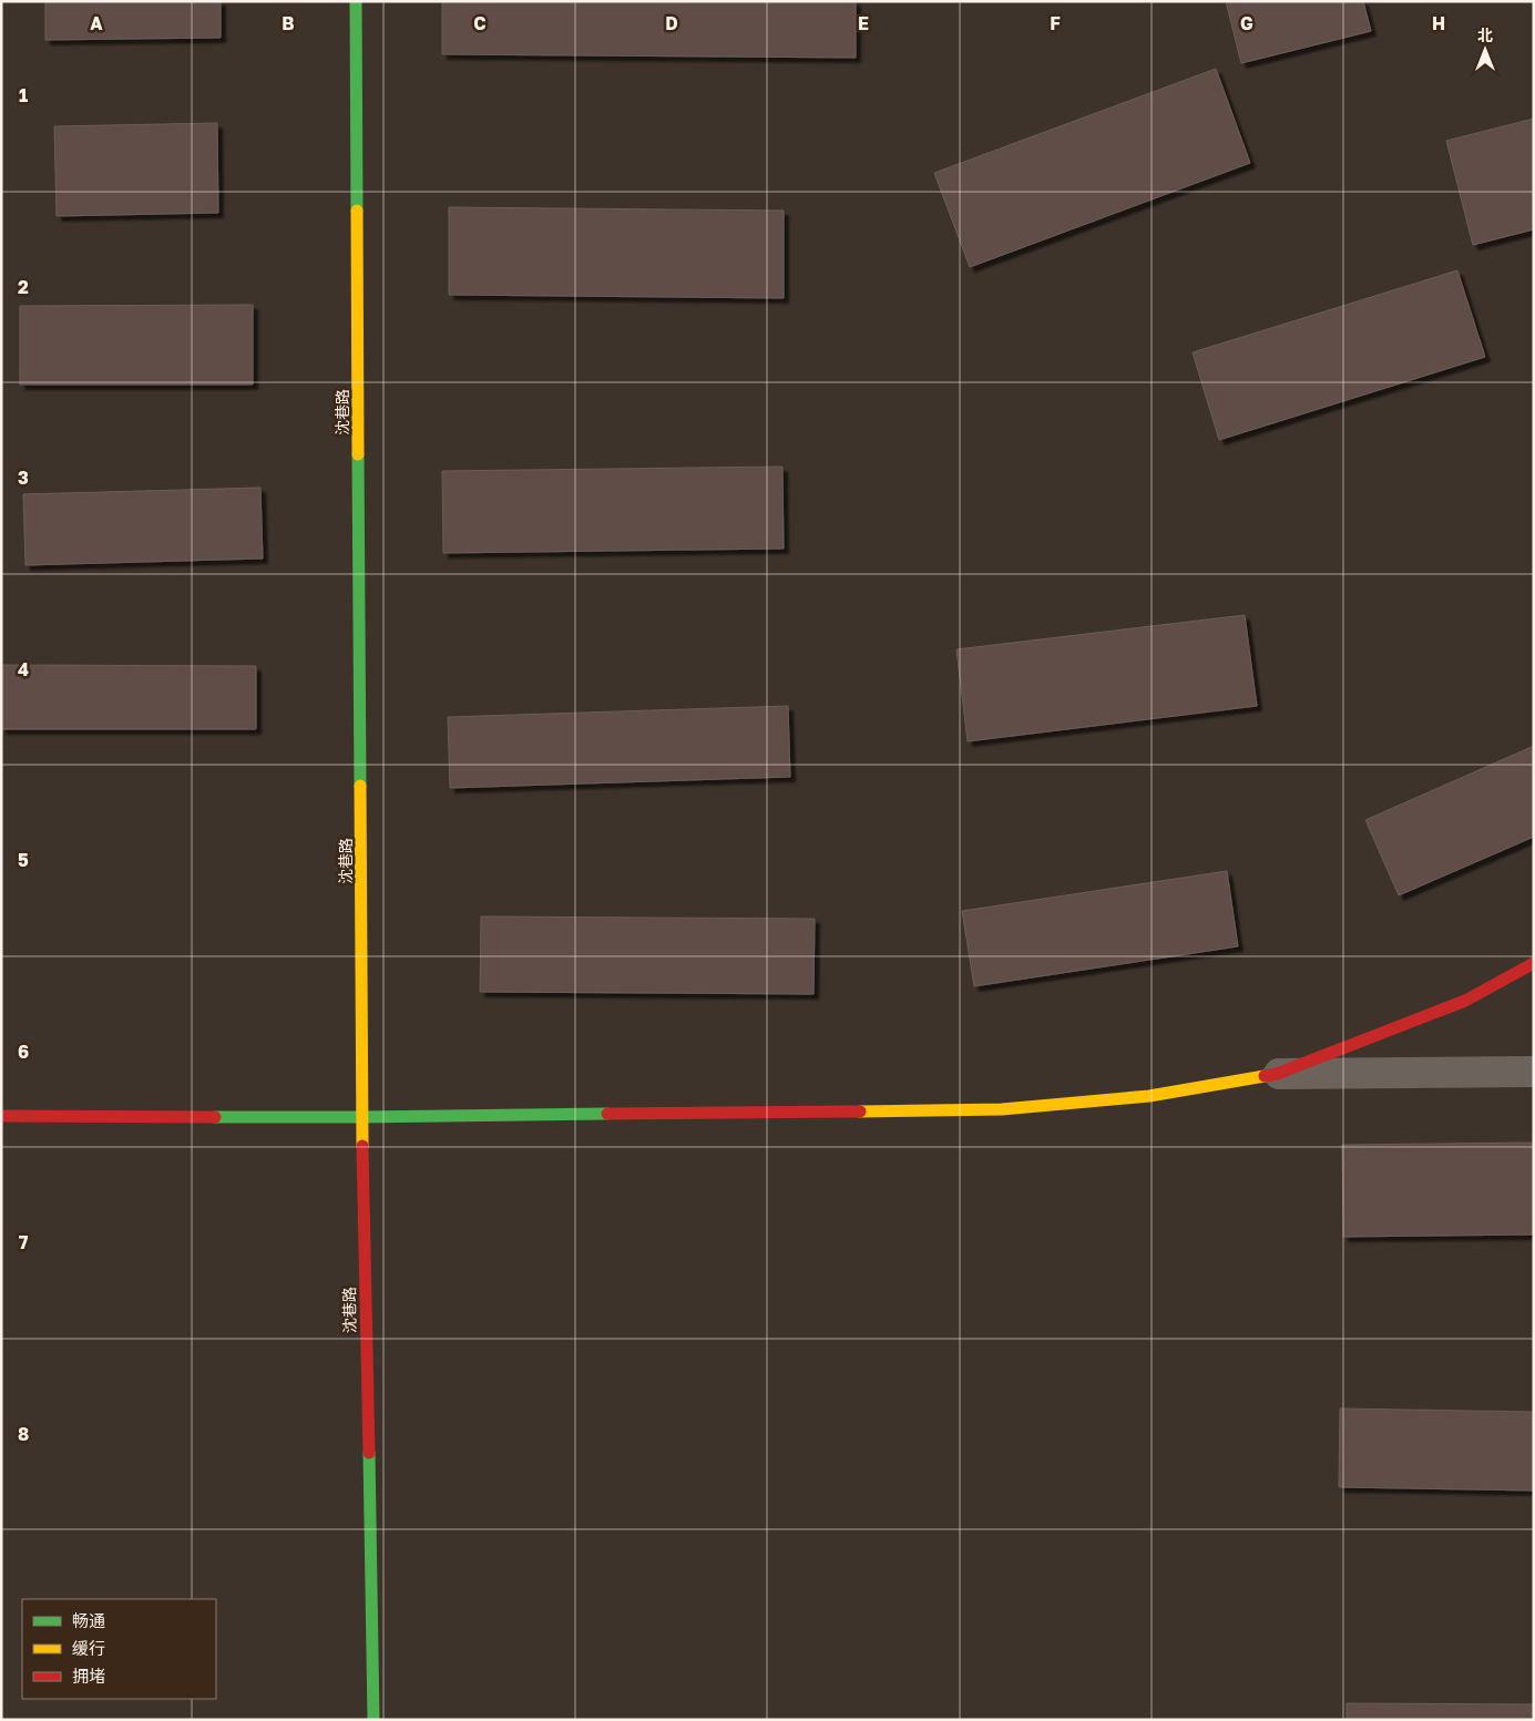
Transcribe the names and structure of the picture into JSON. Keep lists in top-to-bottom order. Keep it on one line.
{"streets":{"street":["沈巷路"]},"legend":["畅通","缓行","拥堵"],"north":"top","grid":{"columns":["A","B","C","D","E","F","G","H"],"rows":["1","2","3","4","5","6","7","8"]}}
